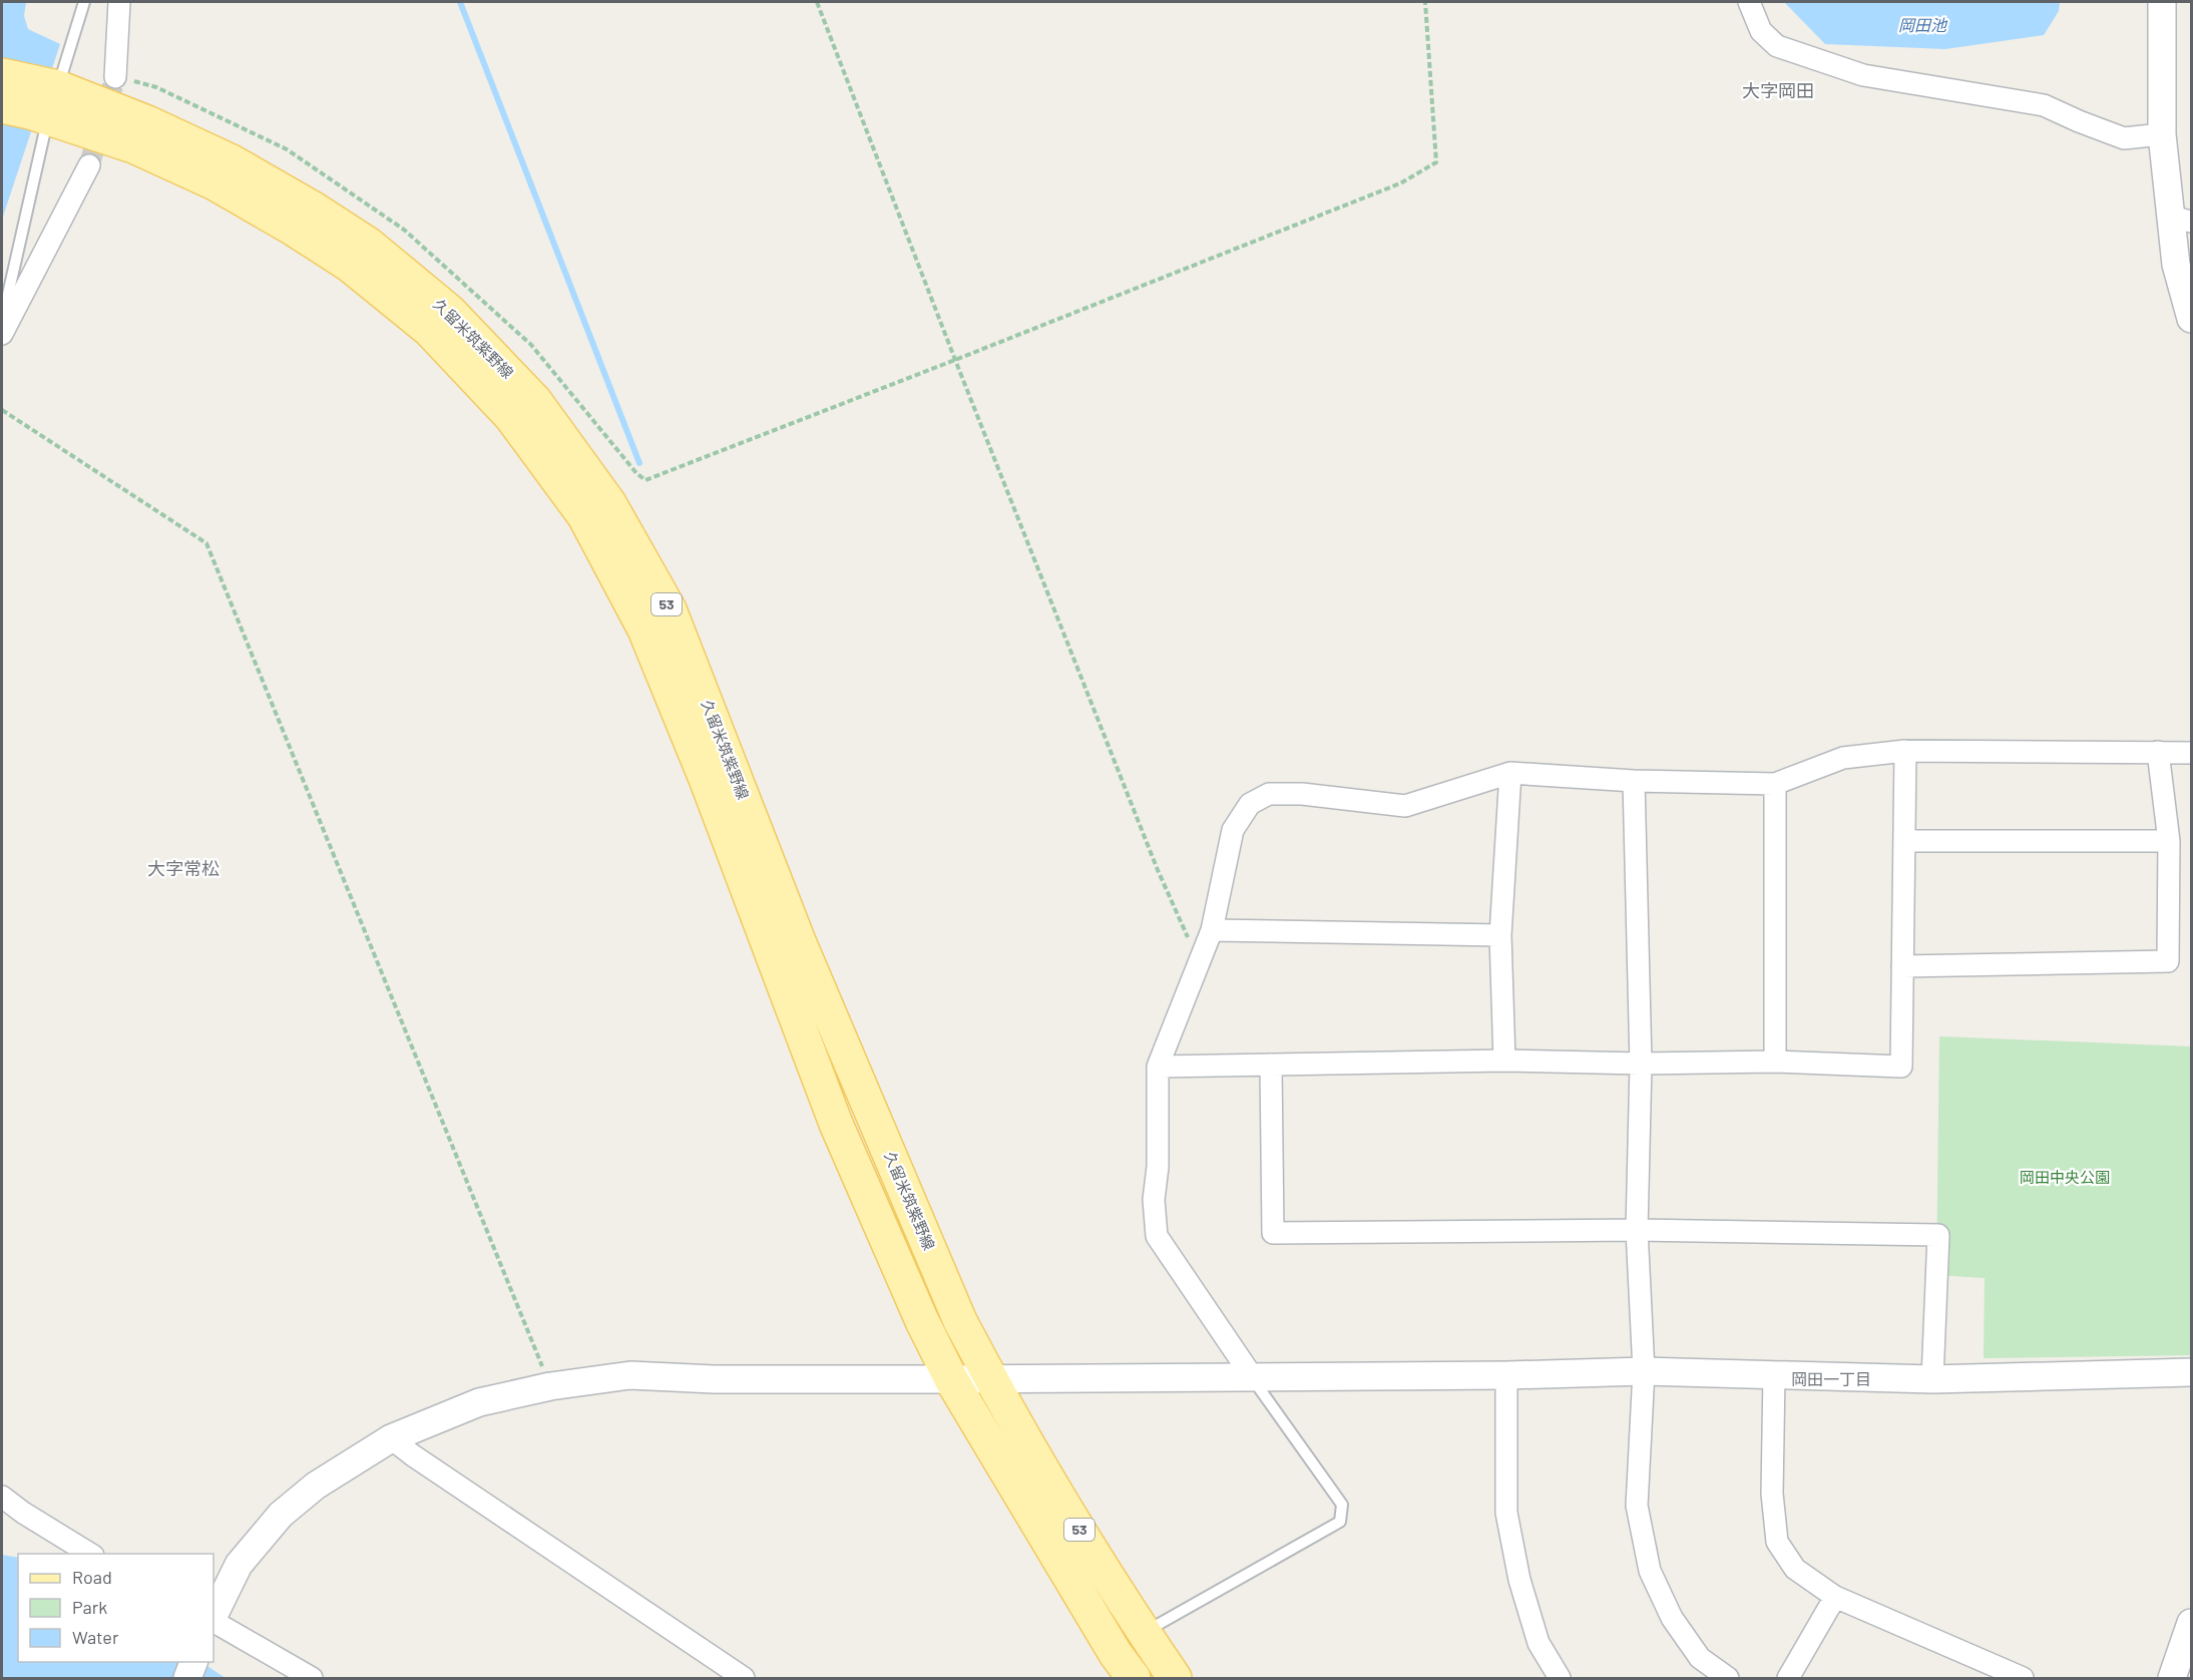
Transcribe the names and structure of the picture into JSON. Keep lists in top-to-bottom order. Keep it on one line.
{"streets":{"main road":["久留米筑紫野線","53"]},"districts":["大字岡田","大字常松","岡田一丁目"],"water":["岡田池"],"parks":["岡田中央公園"],"legend":["Road","Park","Water"]}
